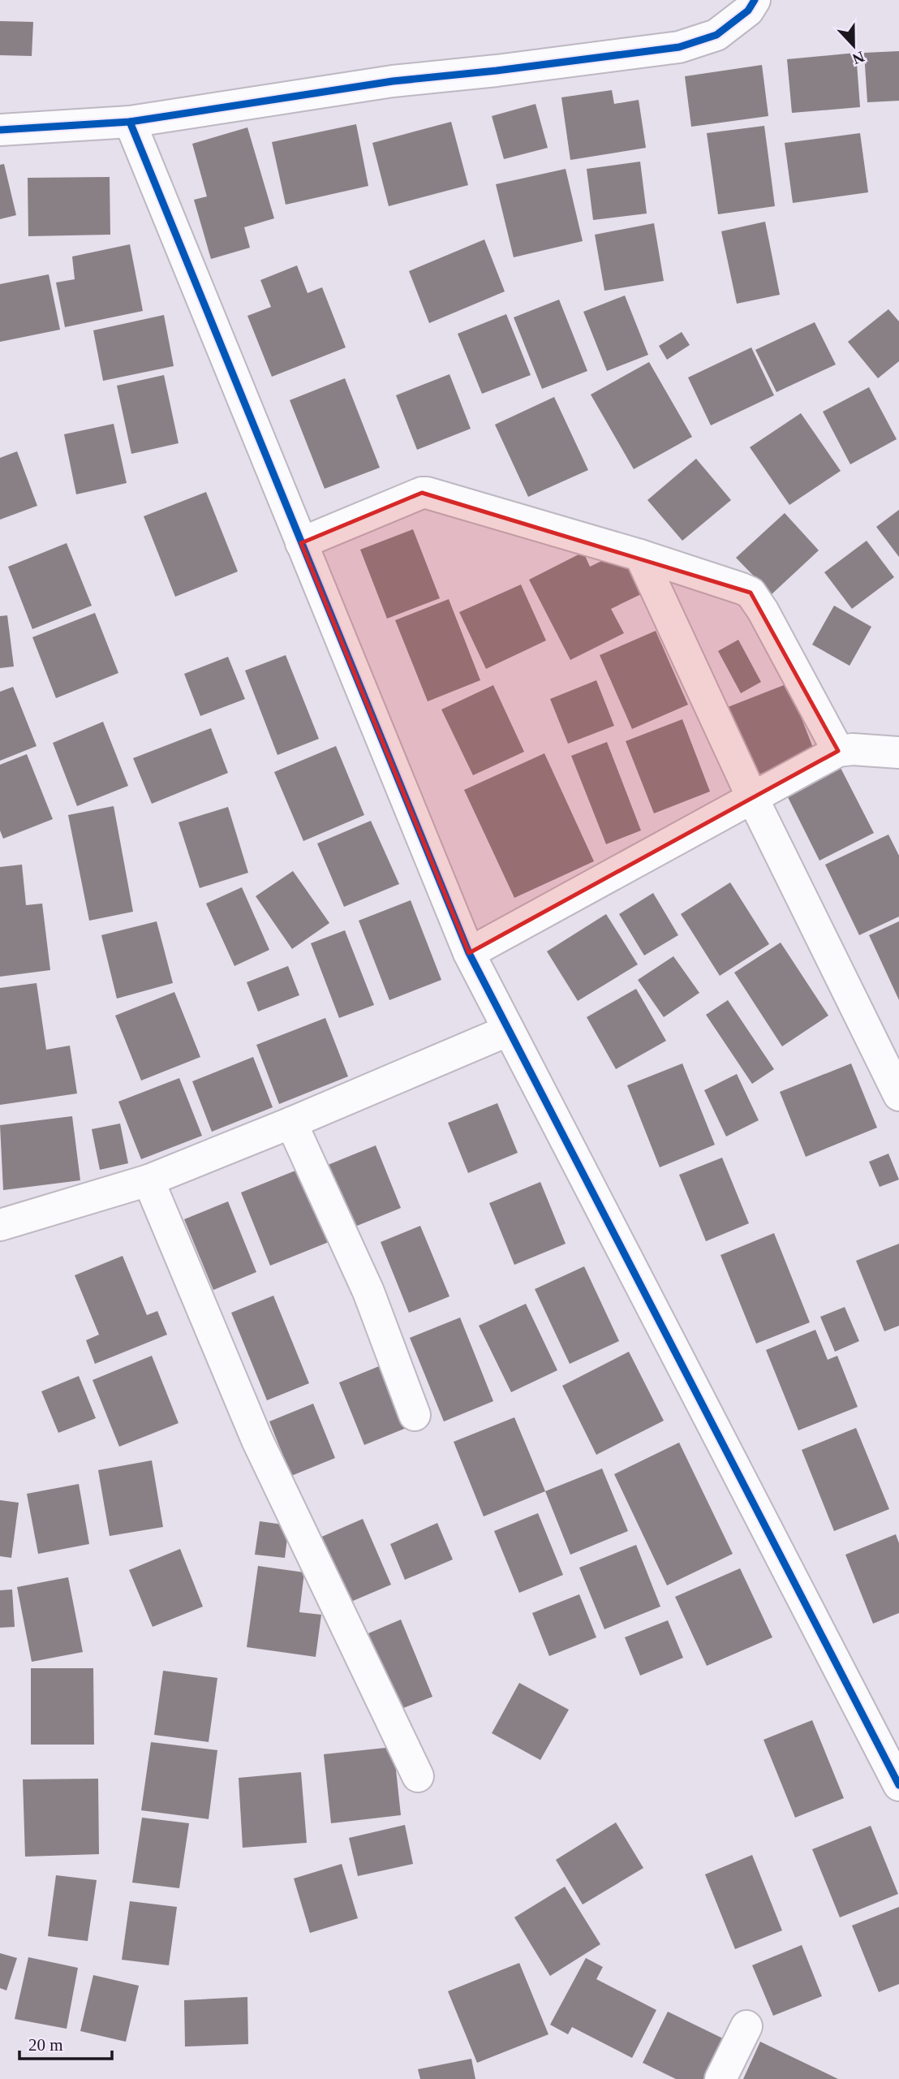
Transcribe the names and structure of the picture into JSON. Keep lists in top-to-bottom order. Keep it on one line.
{"scale_bar":"20 m","north":"bottom"}
